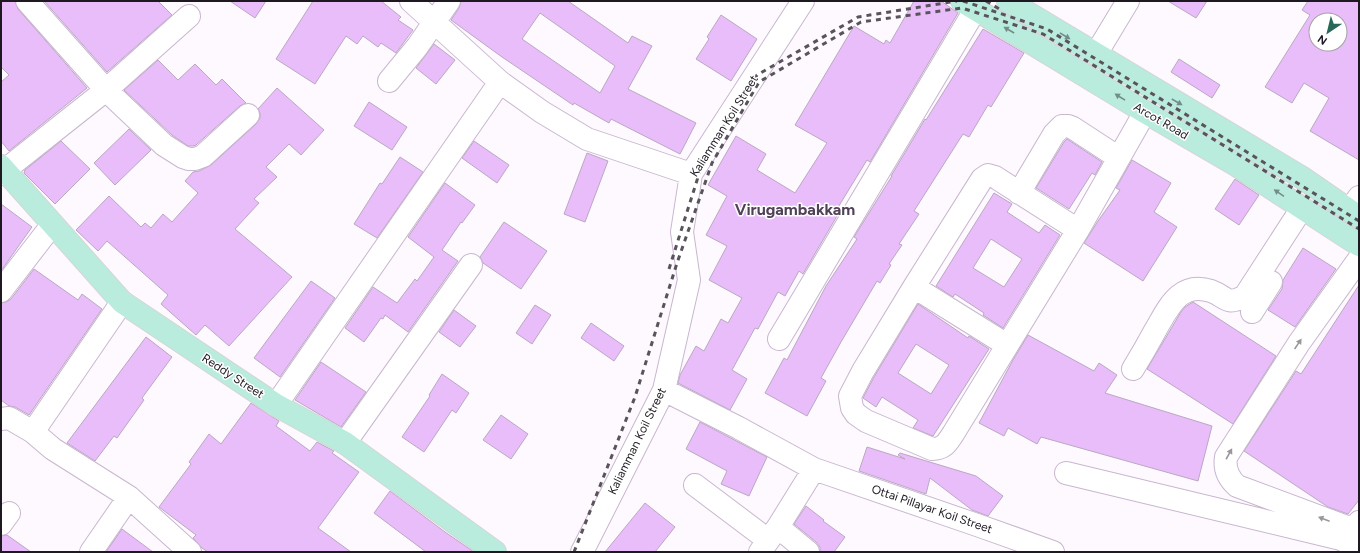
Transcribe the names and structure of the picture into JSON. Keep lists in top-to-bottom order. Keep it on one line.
{"streets":{"main road":["Arcot Road","Reddy Street"],"street":["Kaliamman Koil Street","Ottai Pillayar Koil Street"]},"crossings":[["Kaliamman Koil Street","Ottai Pillayar Koil Street"]],"districts":["Virugambakkam"],"north":"bottom left"}
